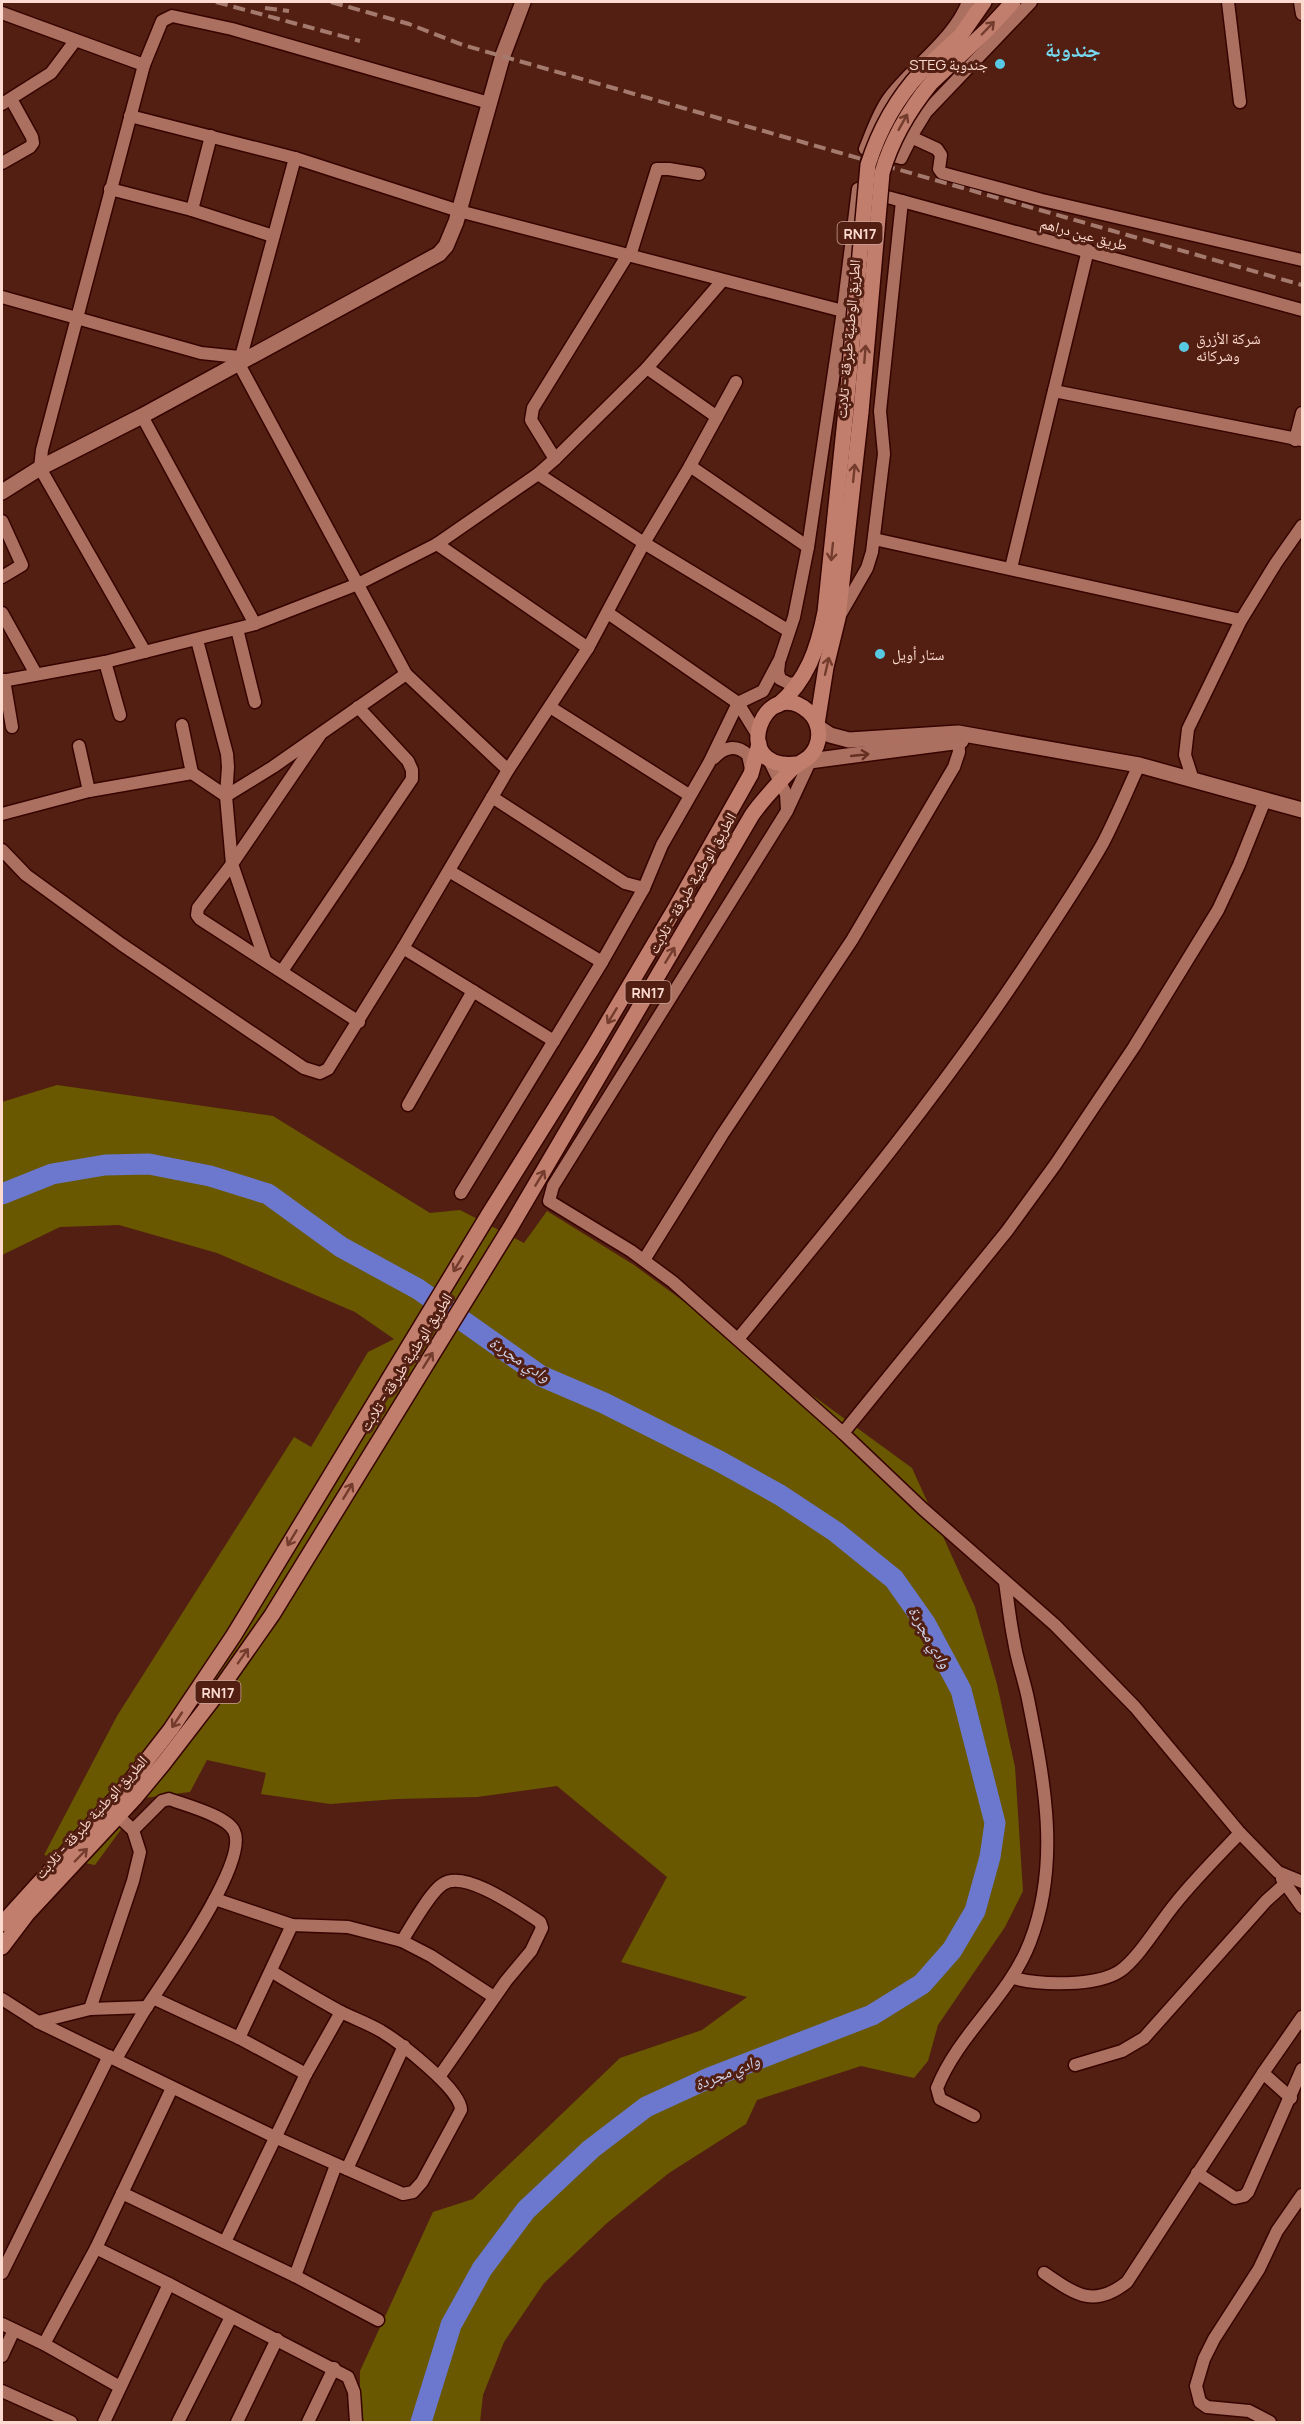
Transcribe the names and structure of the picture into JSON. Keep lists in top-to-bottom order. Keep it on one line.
{"streets":{"main road":["RN17","الطريق الوطنية طبرقة - تلابت"],"street":["طريق عين دراهم"]},"crossings":[["RN17","الطريق الوطنية طبرقة - تلابت"]],"districts":["جندوبة"],"water":["وادي مجردة"],"places":["STEG جندوبة","شركة الأزرق وشركائه","ستار أويل"]}
